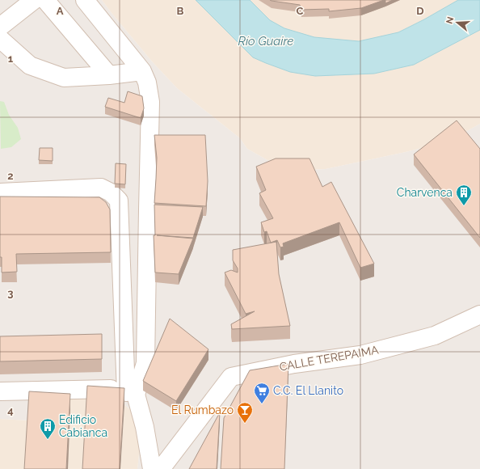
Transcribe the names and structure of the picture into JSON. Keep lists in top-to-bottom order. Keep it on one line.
{"streets":{"street":["CALLE TEREPAIMA"]},"water":["Río Guaire"],"places":{"building":["Charvenca","Edificio Cabianca"],"supermarket":["C.C. El Llanito"],"bar":["El Rumbazo"]},"north":"left","grid":{"columns":["A","B","C","D"],"rows":["1","2","3","4"]}}
